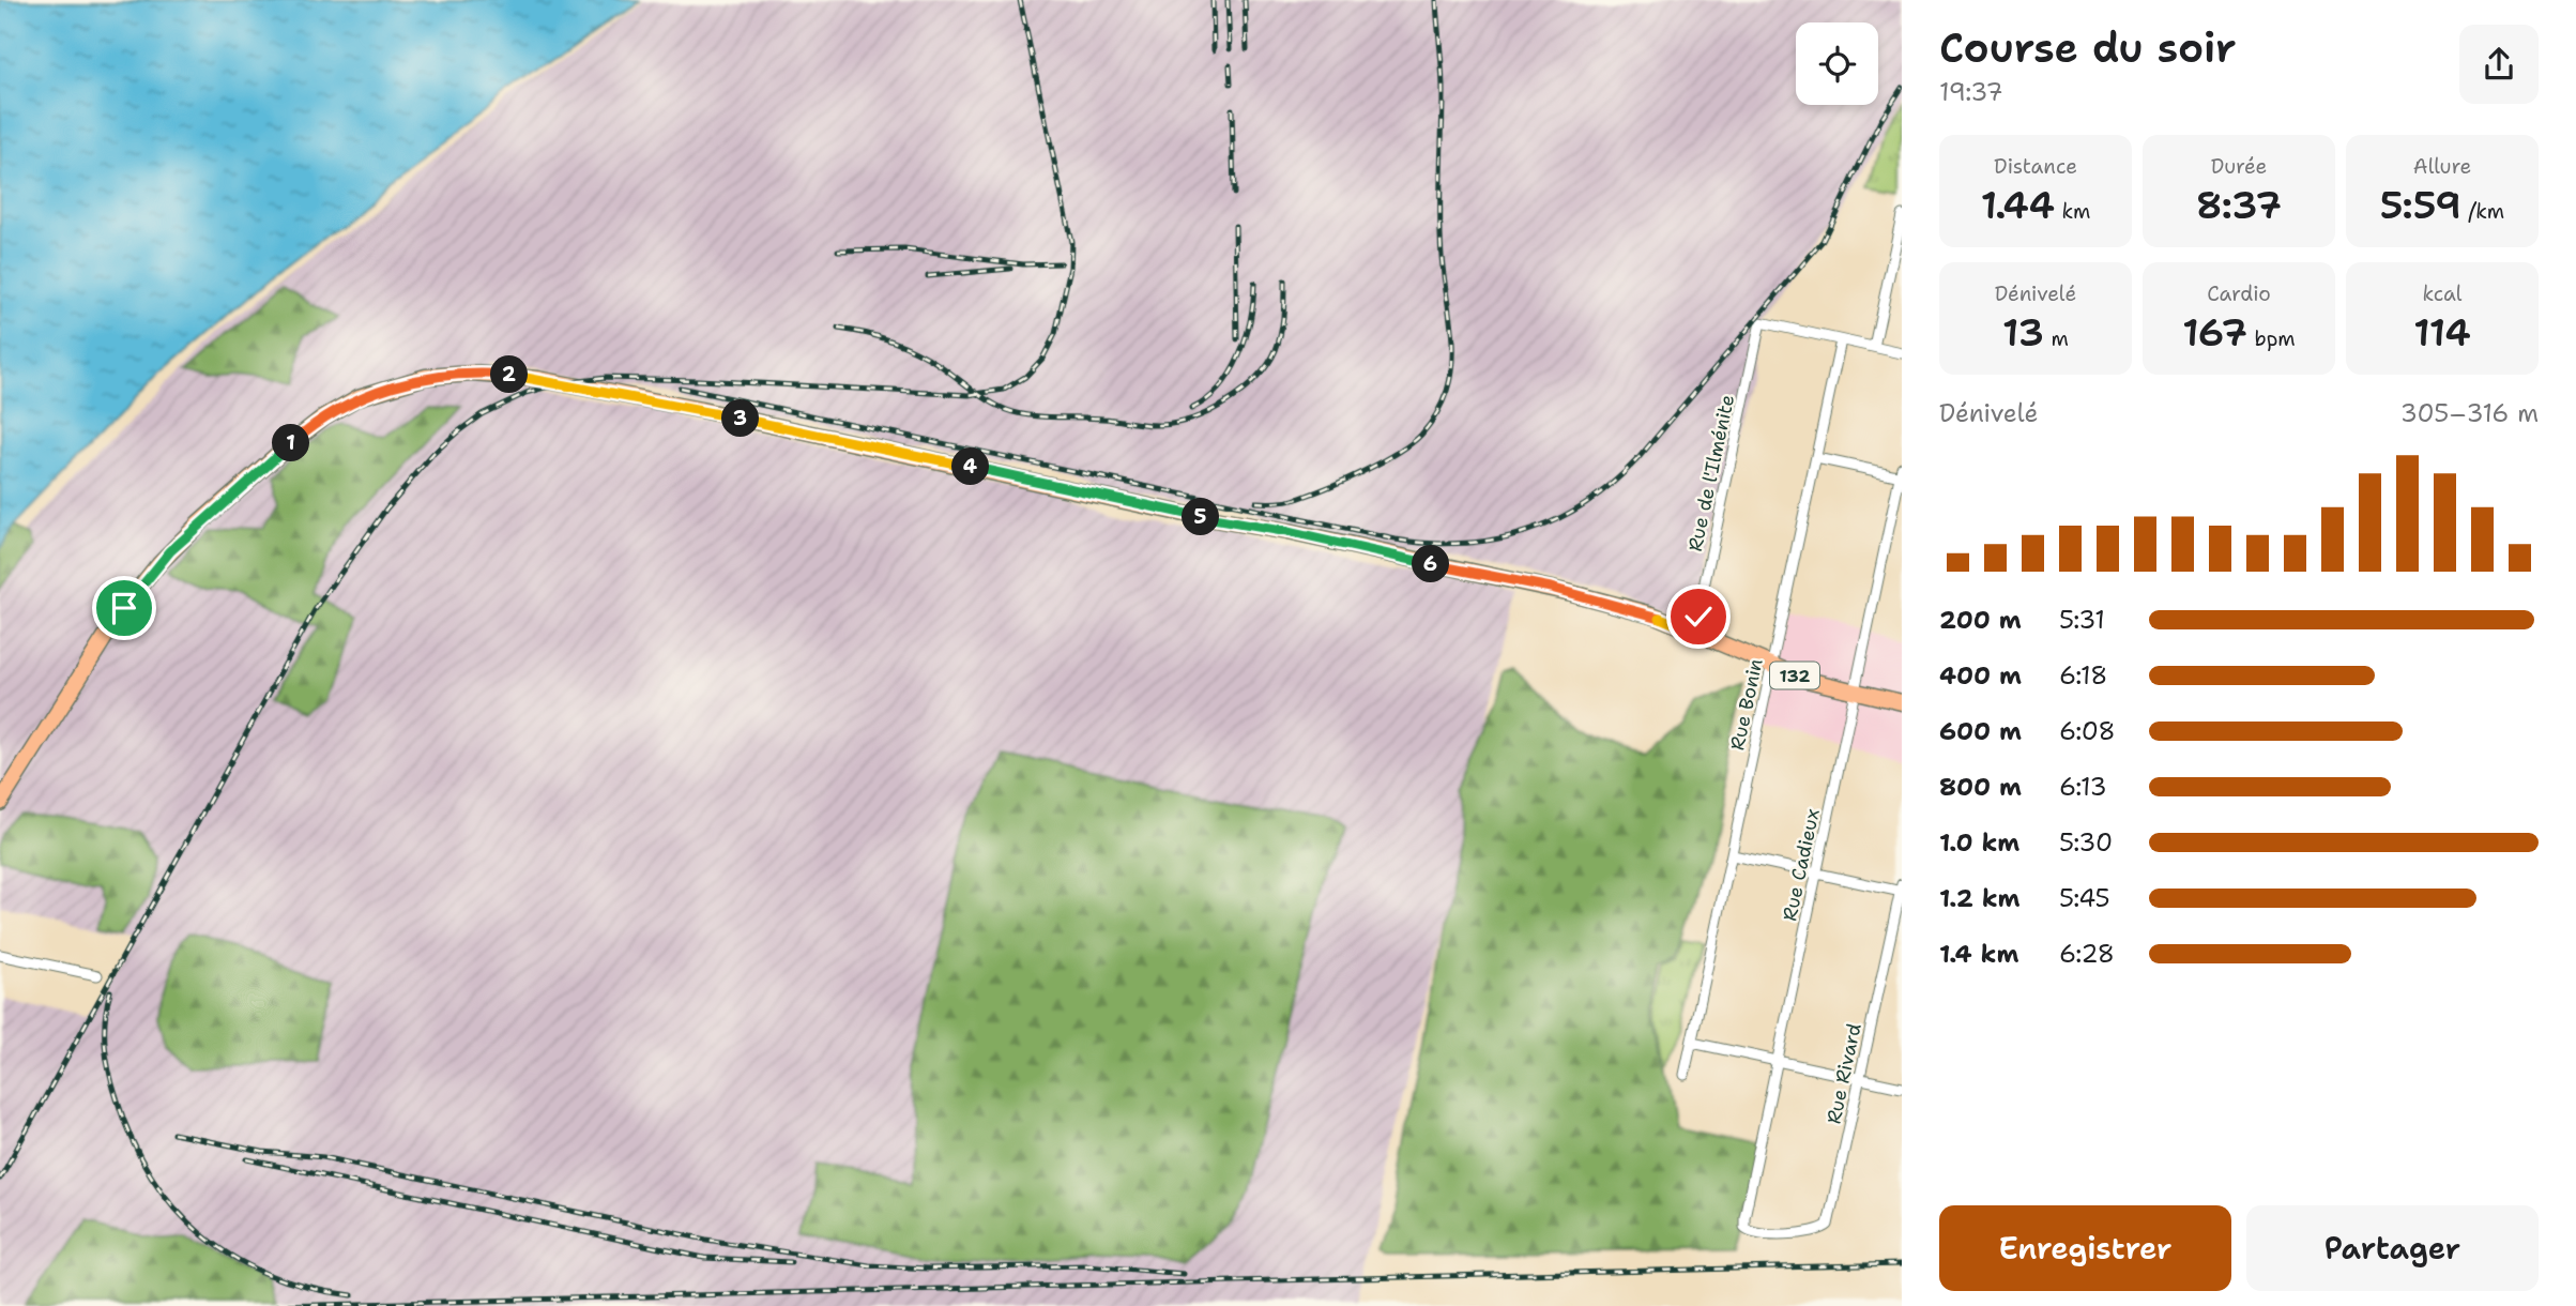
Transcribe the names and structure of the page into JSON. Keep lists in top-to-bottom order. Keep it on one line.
{"streets":{"main road":["132"],"street":["Rue de l'Ilménite","Rue Bonin","Rue Cadieux","Rue Rivard"]},"crossings":[["Rue de l'Ilménite","132"],["Rue de l'Ilménite","Rue Bonin"],["132","Rue Bonin"],["132","Rue Cadieux"],["Rue Cadieux","Rue Rivard"]],"page":{"heading":["Course du soir","19:37"],"stats":[["Distance","1.44 km"],["Durée","8:37"],["Allure","5:59 /km"],["Dénivelé","13 m"],["Cardio","167 bpm"],["kcal","114"]],"pins":["2","3","1","4","5","6"],"chart":["Dénivelé","305–316 m"],"list":[{"name":"200 m","note":"5:31"},{"name":"400 m","note":"6:18"},{"name":"600 m","note":"6:08"},{"name":"800 m","note":"6:13"},{"name":"1.0 km","note":"5:30"},{"name":"1.2 km","note":"5:45"},{"name":"1.4 km","note":"6:28"}],"buttons":["Enregistrer","Partager"]}}
